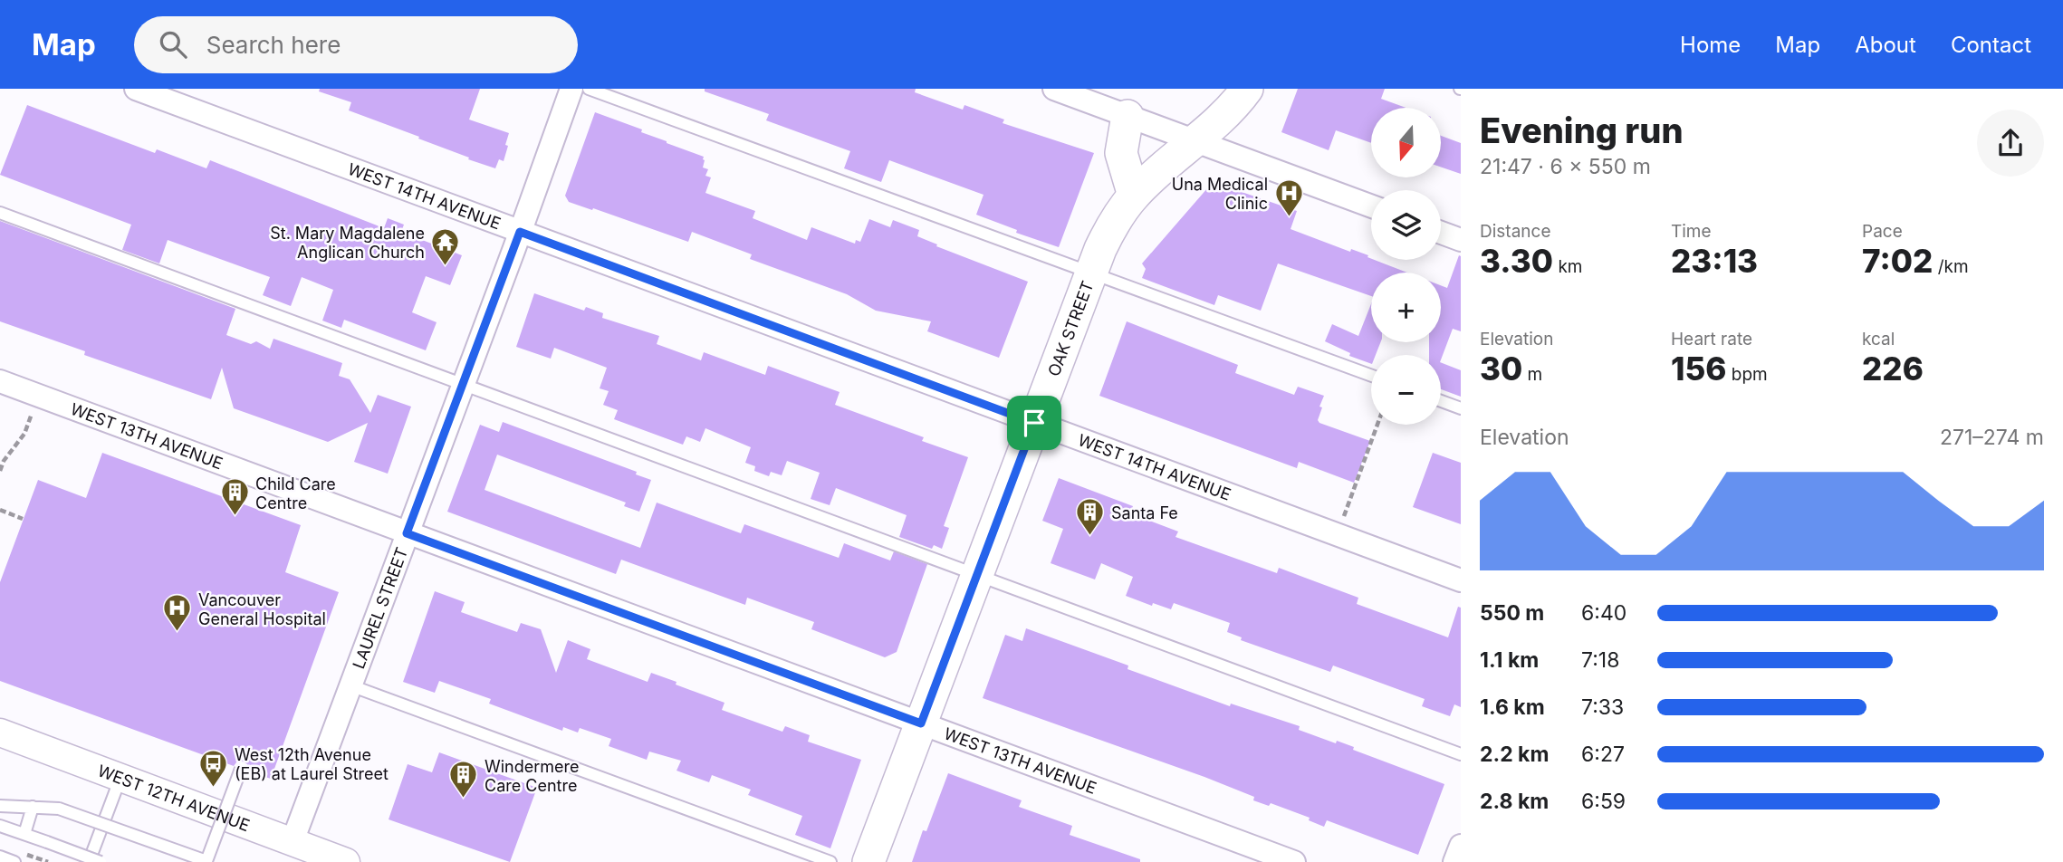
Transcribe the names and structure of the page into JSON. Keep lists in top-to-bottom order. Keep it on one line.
{"streets":{"main road":["OAK STREET"],"street":["WEST 14TH AVENUE","WEST 13TH AVENUE","LAUREL STREET","WEST 12TH AVENUE"]},"crossings":[["WEST 14TH AVENUE","OAK STREET"],["WEST 14TH AVENUE","LAUREL STREET"],["OAK STREET","WEST 13TH AVENUE"],["WEST 13TH AVENUE","LAUREL STREET"],["LAUREL STREET","WEST 12TH AVENUE"]],"places":{"hospital":["Una Medical Clinic","Vancouver General Hospital"],"temple":["St. Mary Magdalene Anglican Church"],"building":["Child Care Centre","Santa Fe","Windermere Care Centre"],"bus stop":["West 12th Avenue (EB) at Laurel Street"]},"north":"bottom","page":{"header":"Map","search":"Search here","nav":["Home","Map","About","Contact"],"heading":["Evening run","21:47 · 6 × 550 m"],"map_buttons":["+","−"],"stats":[["Distance","3.30 km"],["Time","23:13"],["Pace","7:02 /km"],["Elevation","30 m"],["Heart rate","156 bpm"],["kcal","226"]],"chart":["Elevation","271–274 m"],"list":[{"name":"550 m","note":"6:40"},{"name":"1.1 km","note":"7:18"},{"name":"1.6 km","note":"7:33"},{"name":"2.2 km","note":"6:27"},{"name":"2.8 km","note":"6:59"}]}}
